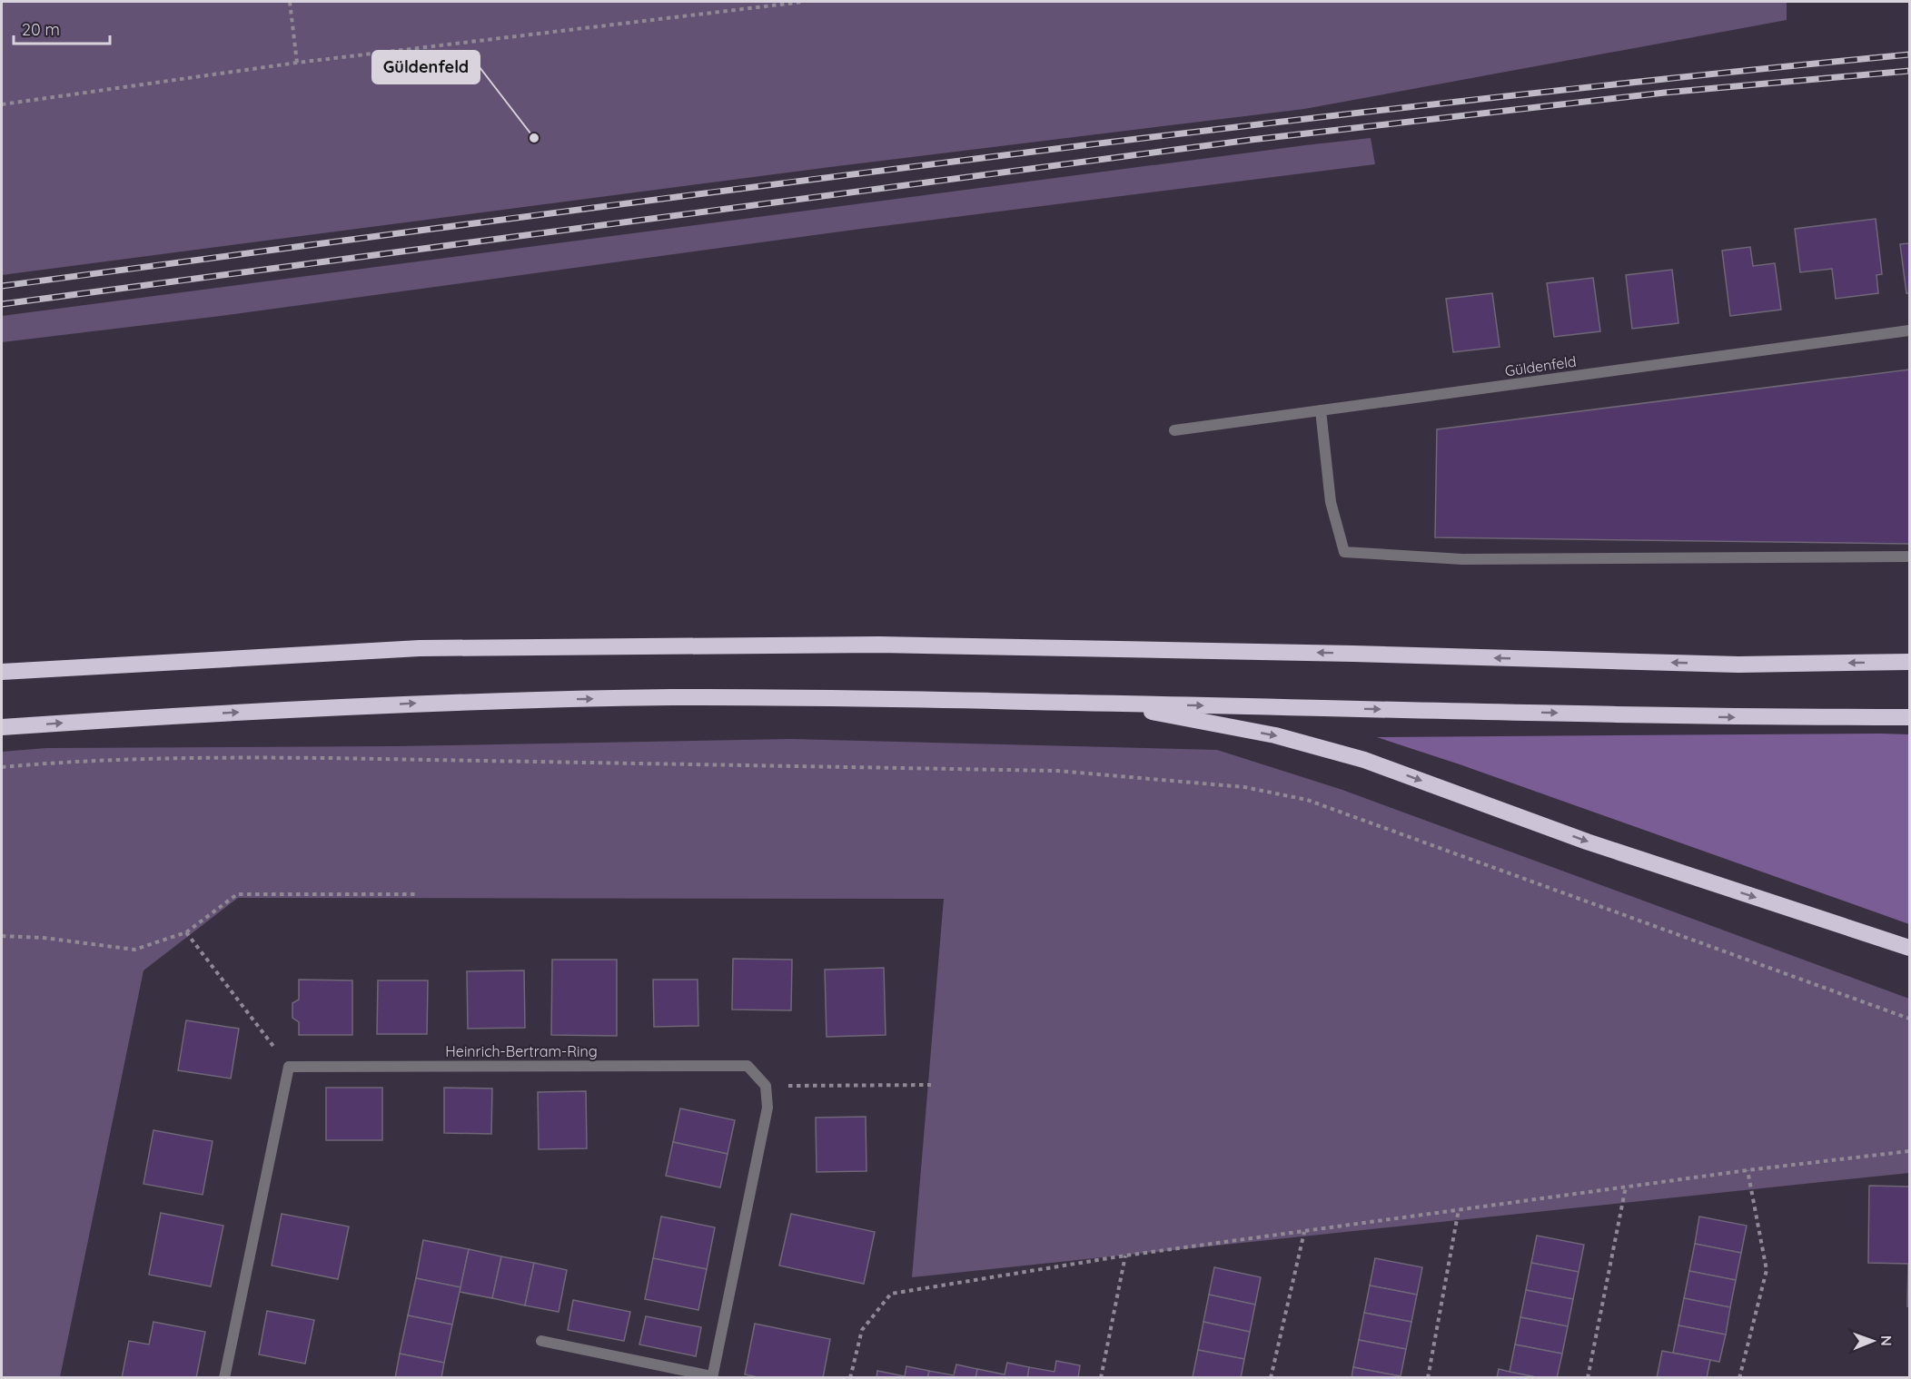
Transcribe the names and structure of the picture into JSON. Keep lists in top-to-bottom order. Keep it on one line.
{"streets":{"street":["Güldenfeld","Heinrich-Bertram-Ring"]},"places":["Güldenfeld"],"scale_bar":"20 m","north":"right"}
